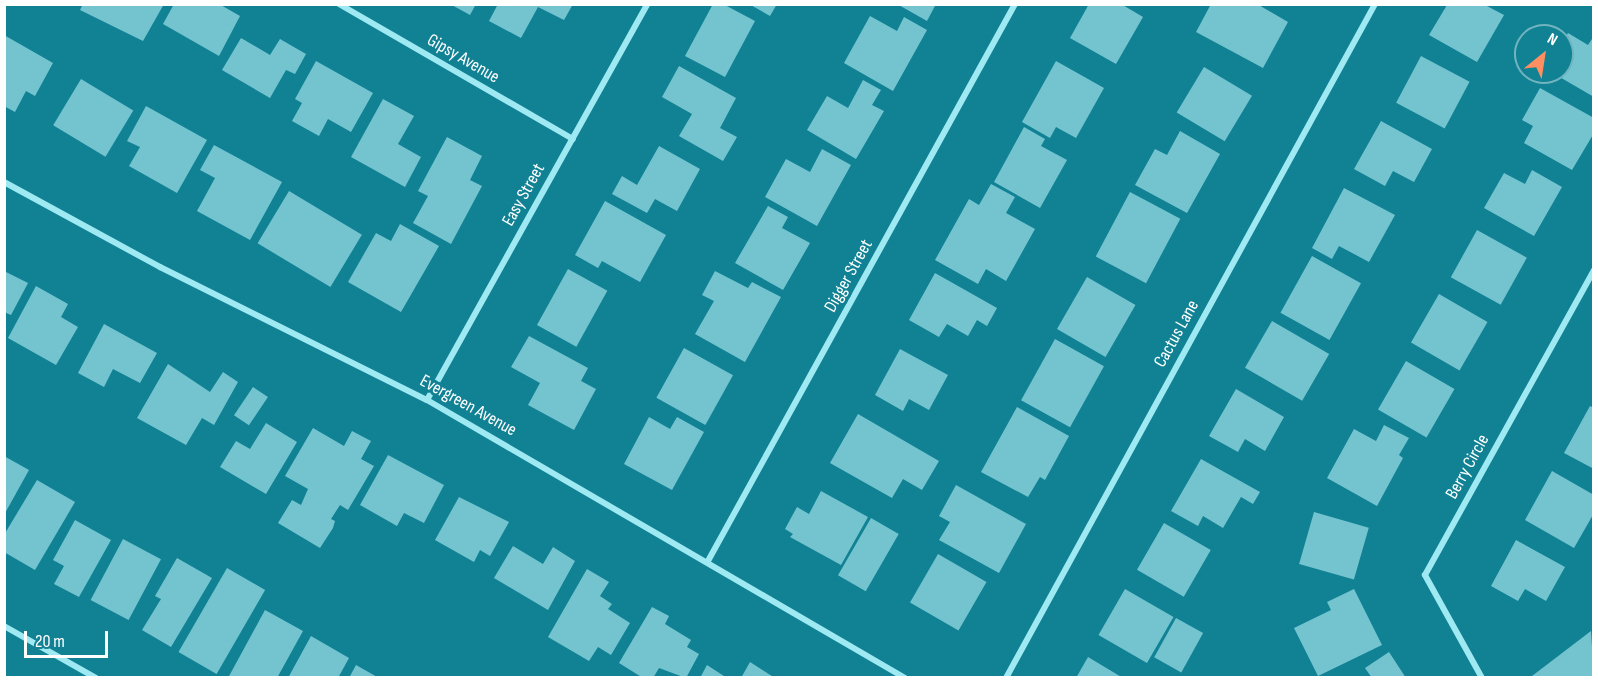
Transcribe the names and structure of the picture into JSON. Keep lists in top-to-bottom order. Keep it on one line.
{"streets":{"street":["Gipsy Avenue","Easy Street","Digger Street","Cactus Lane","Evergreen Avenue","Berry Circle"]},"crossings":[["Gipsy Avenue","Easy Street"],["Easy Street","Evergreen Avenue"],["Digger Street","Evergreen Avenue"]],"scale_bar":"20 m","north":"top right"}
